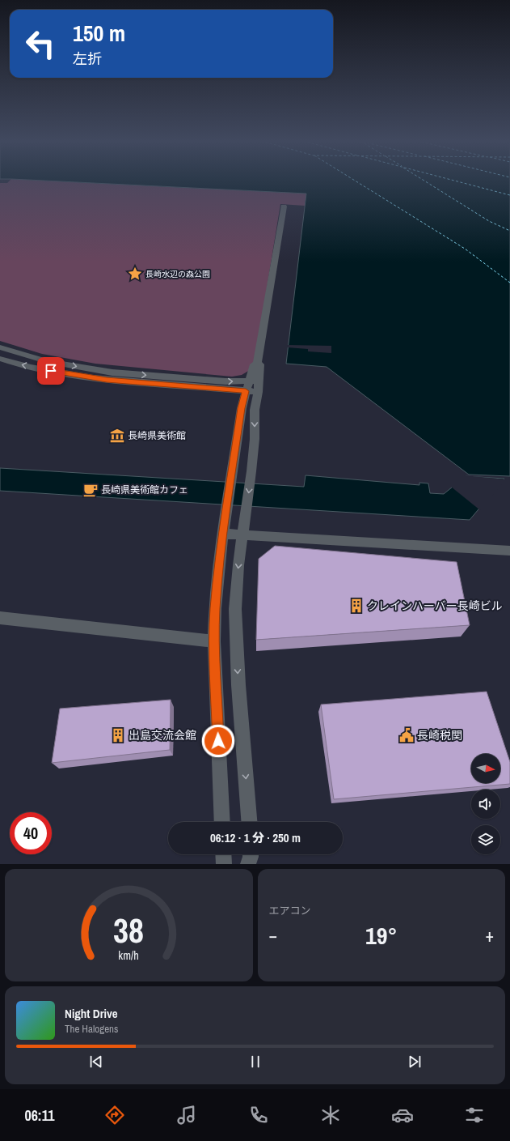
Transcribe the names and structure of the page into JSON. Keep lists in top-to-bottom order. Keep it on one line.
{"places":{"place":["長崎水辺の森公園"],"museum":["長崎県美術館"],"cafe":["長崎県美術館カフェ"],"building":["クレインハーバー長崎ビル","出島交流会館"],"public building":["長崎税関"]},"north":"right","page":{"turn":["150 m","左折"],"limit":"40","trip":"06:12 · 1 分 · 250 m","tile":"エアコン","heat":["−","19°","+"],"song":["Night Drive","The Halogens"],"tabs":"06:11","gauge":["38","km/h"]}}
